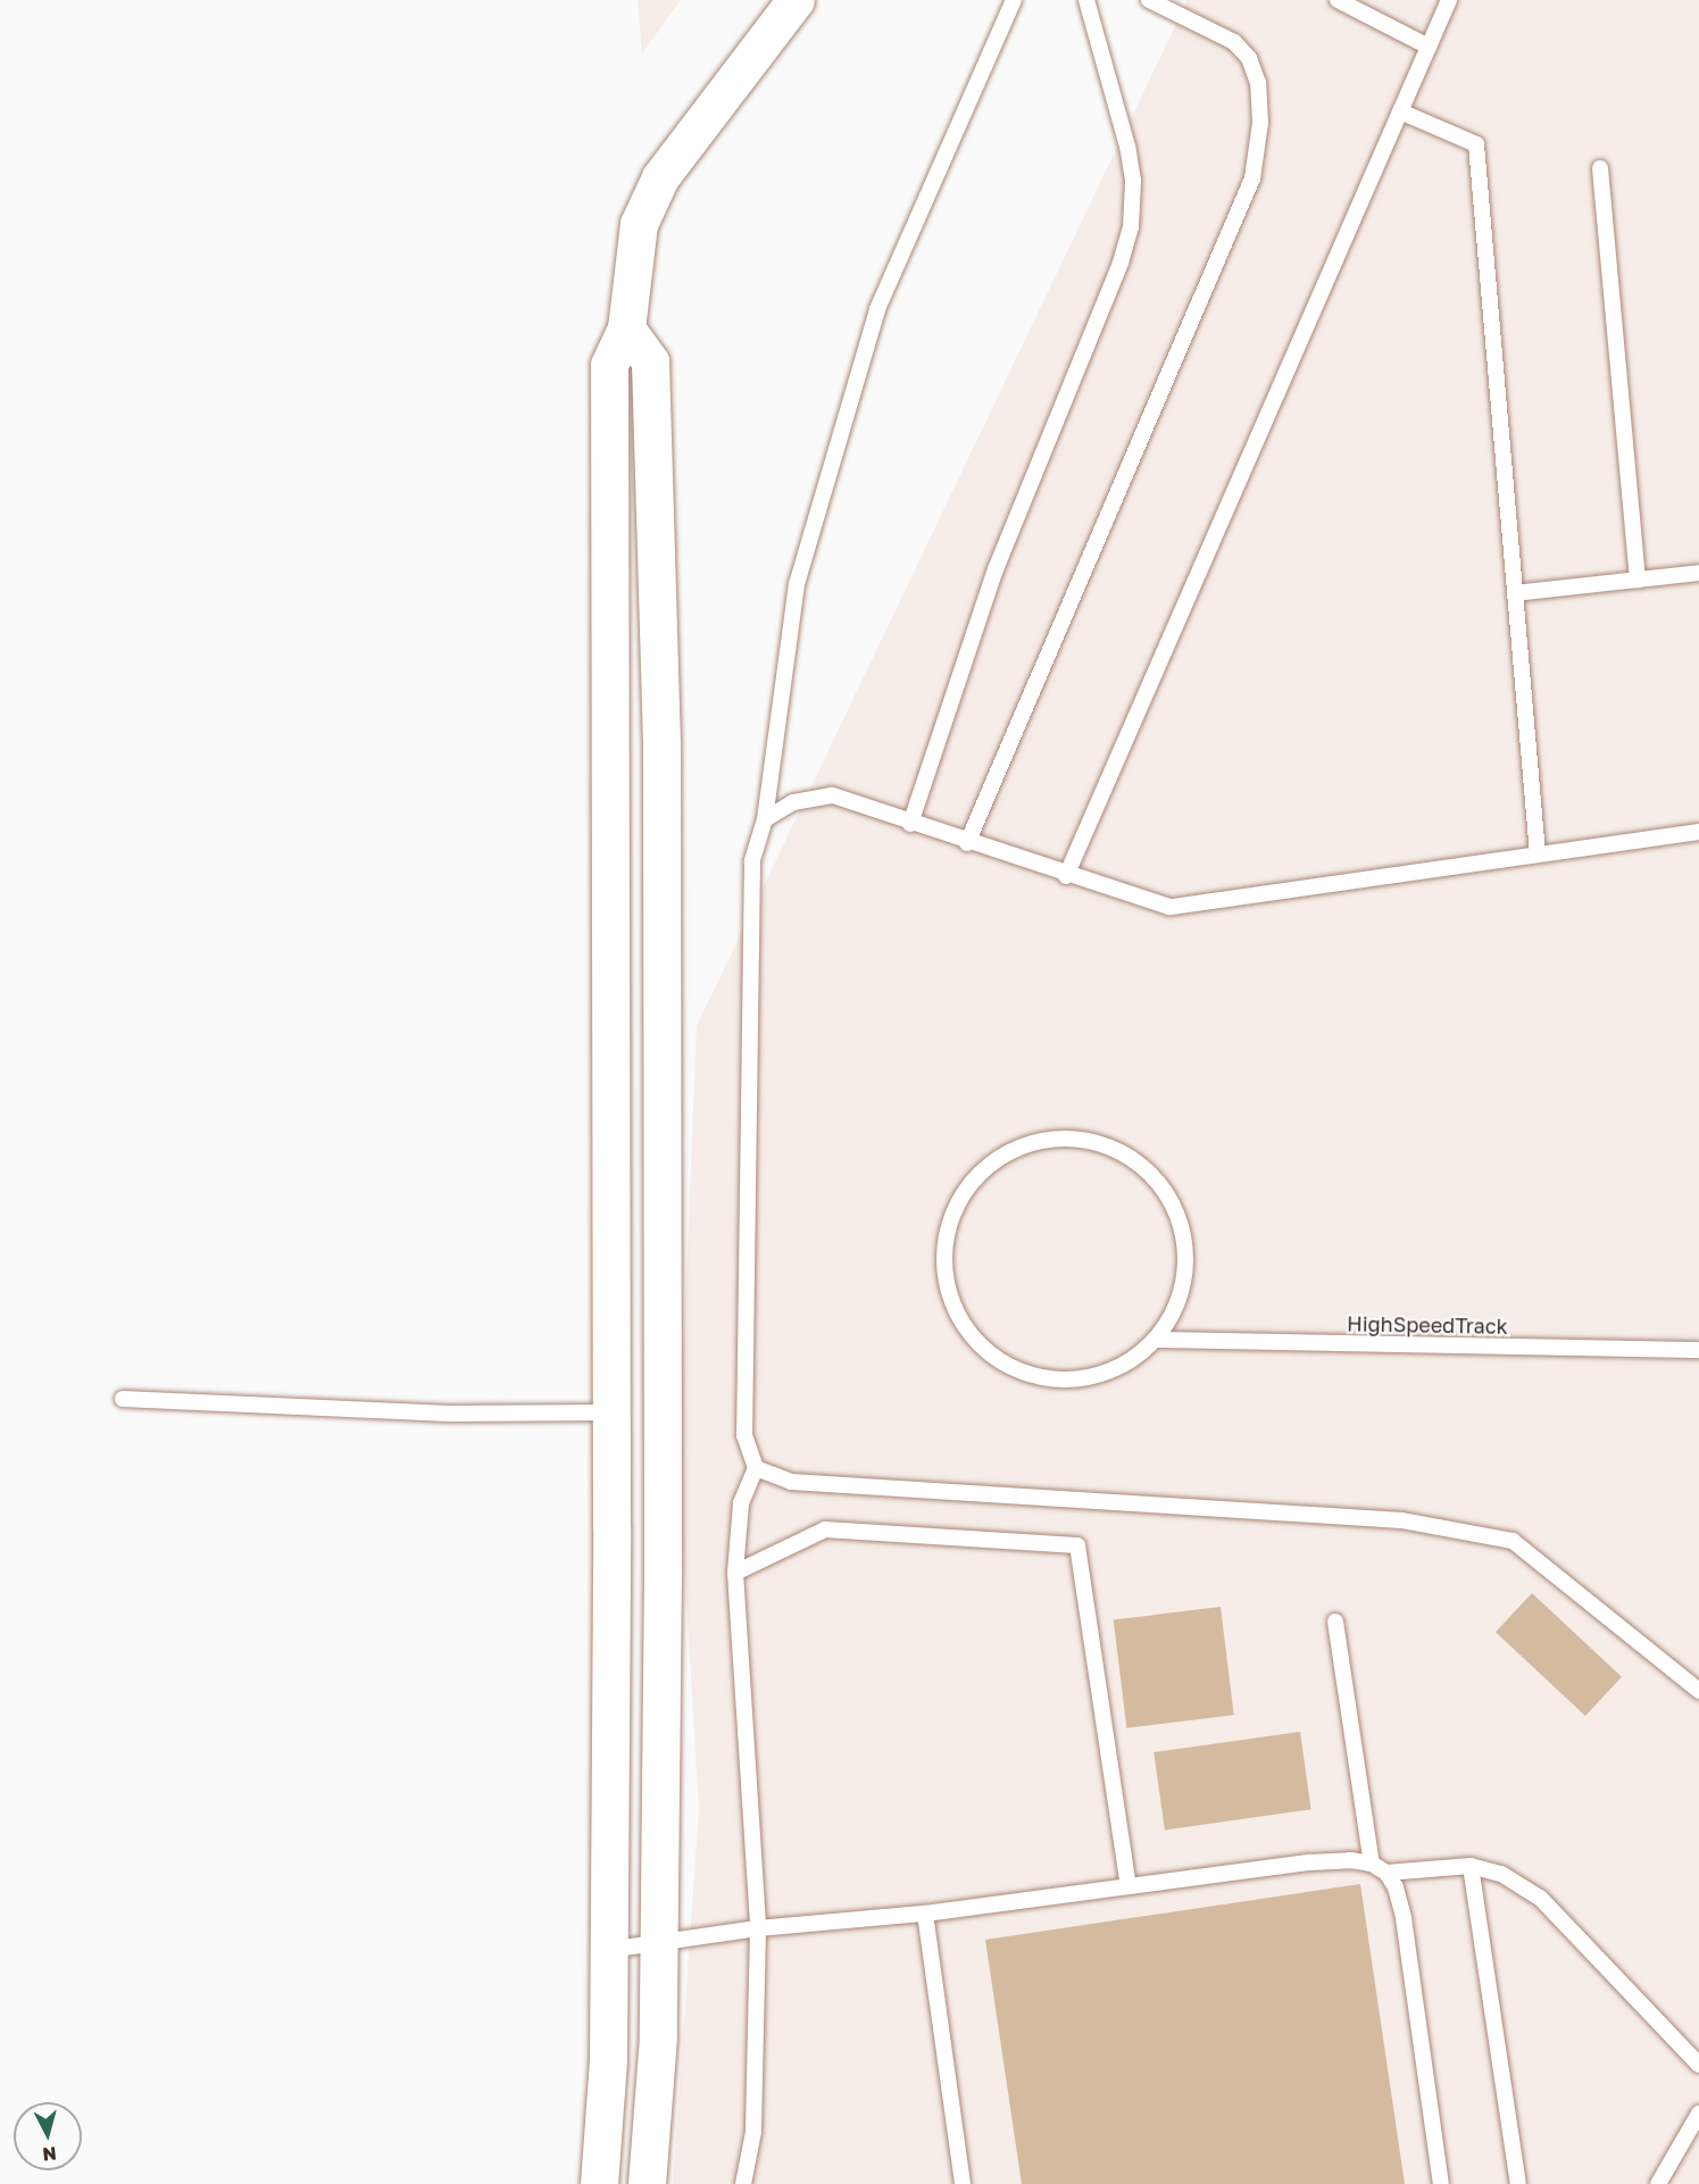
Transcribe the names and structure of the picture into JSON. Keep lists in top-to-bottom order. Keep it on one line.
{"streets":{"lane":["HighSpeedTrack"]},"north":"bottom"}
